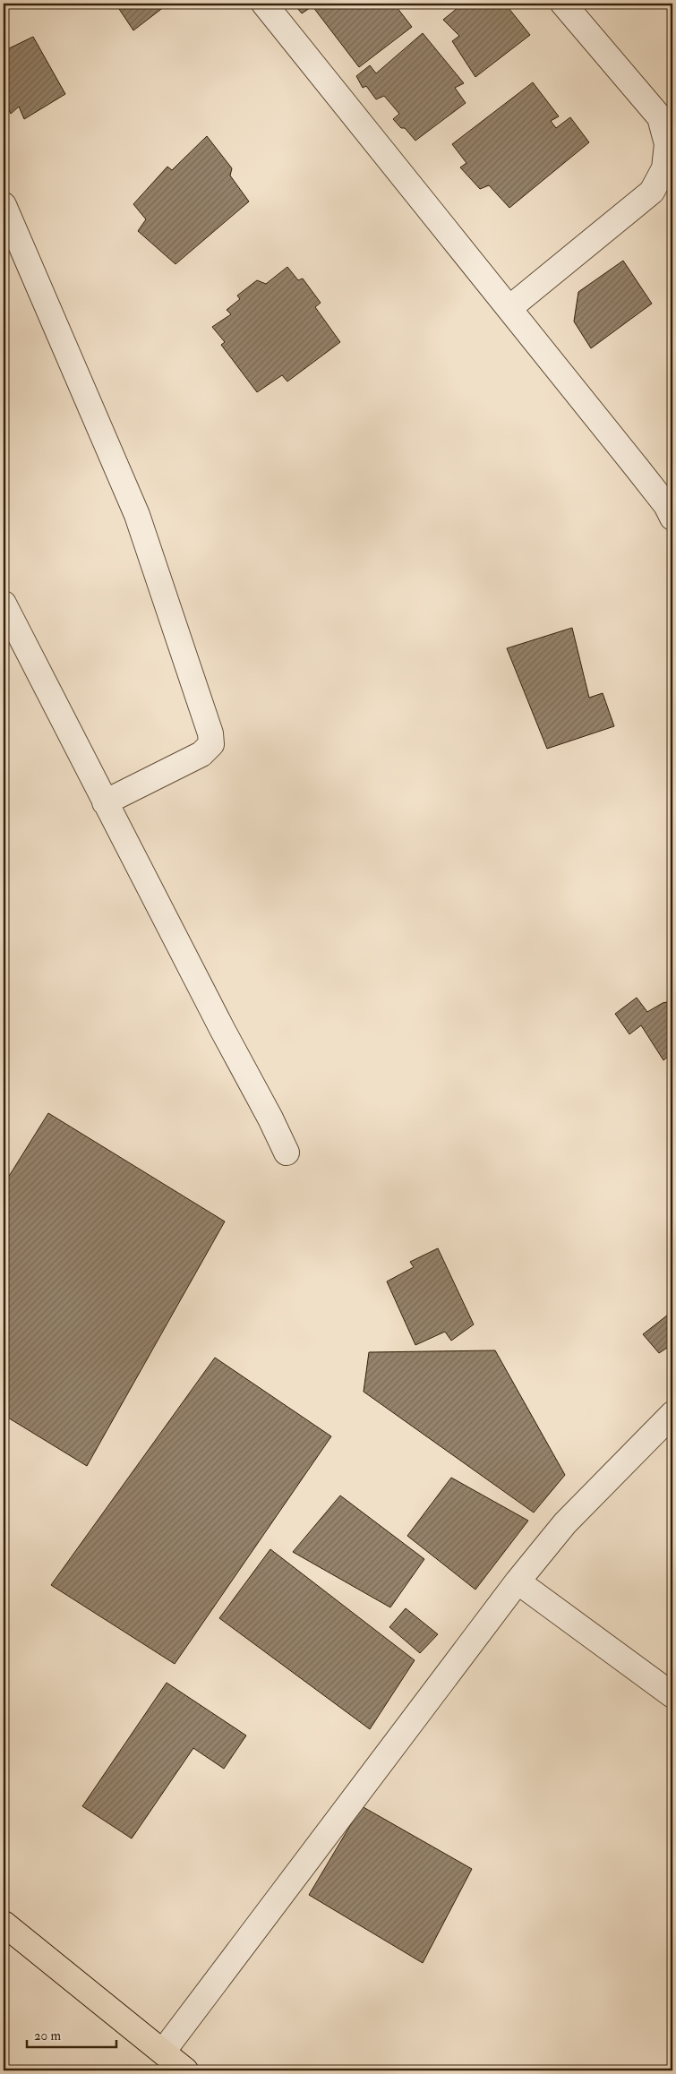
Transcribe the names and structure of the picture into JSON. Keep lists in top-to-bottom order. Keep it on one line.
{"scale_bar":"20 m"}
